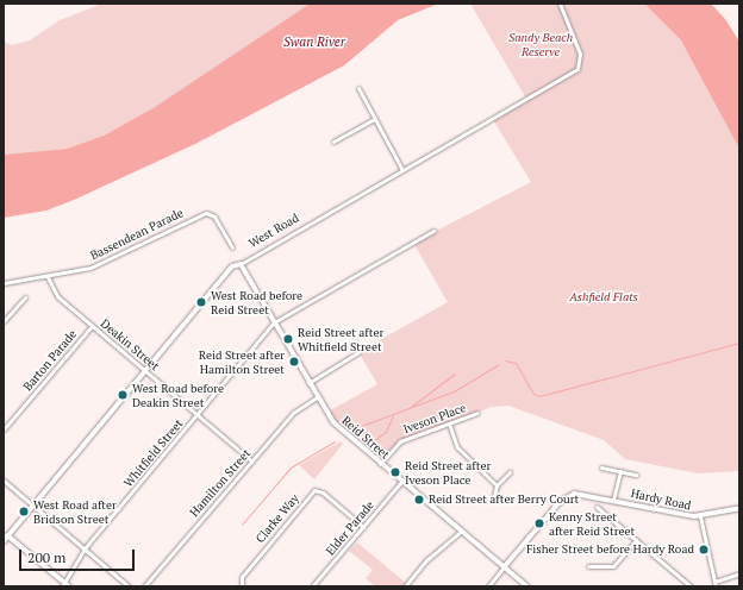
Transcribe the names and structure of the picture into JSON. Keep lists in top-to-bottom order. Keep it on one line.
{"streets":{"street":["West Road","Bassendean Parade","Deakin Street","Barton Parade","Iveson Place","Reid Street","Whitfield Street","Hamilton Street","Hardy Road","Clarke Way","Elder Parade"]},"crossings":[["West Road","Deakin Street"],["West Road","Reid Street"],["Bassendean Parade","Deakin Street"],["Deakin Street","Barton Parade"],["Deakin Street","Whitfield Street"],["Deakin Street","Hamilton Street"],["Iveson Place","Reid Street"],["Reid Street","Whitfield Street"],["Reid Street","Hamilton Street"],["Reid Street","Hardy Road"],["Reid Street","Elder Parade"],["Clarke Way","Elder Parade"]],"water":["Swan River"],"parks":["Sandy Beach Reserve","Ashfield Flats"],"places":["West Road before Reid Street","Reid Street after Whitfield Street","Reid Street after Hamilton Street","West Road before Deakin Street","Reid Street after Iveson Place","Reid Street after Berry Court","West Road after Bridson Street","Kenny Street after Reid Street","Fisher Street before Hardy Road"],"scale_bar":"200 m"}
